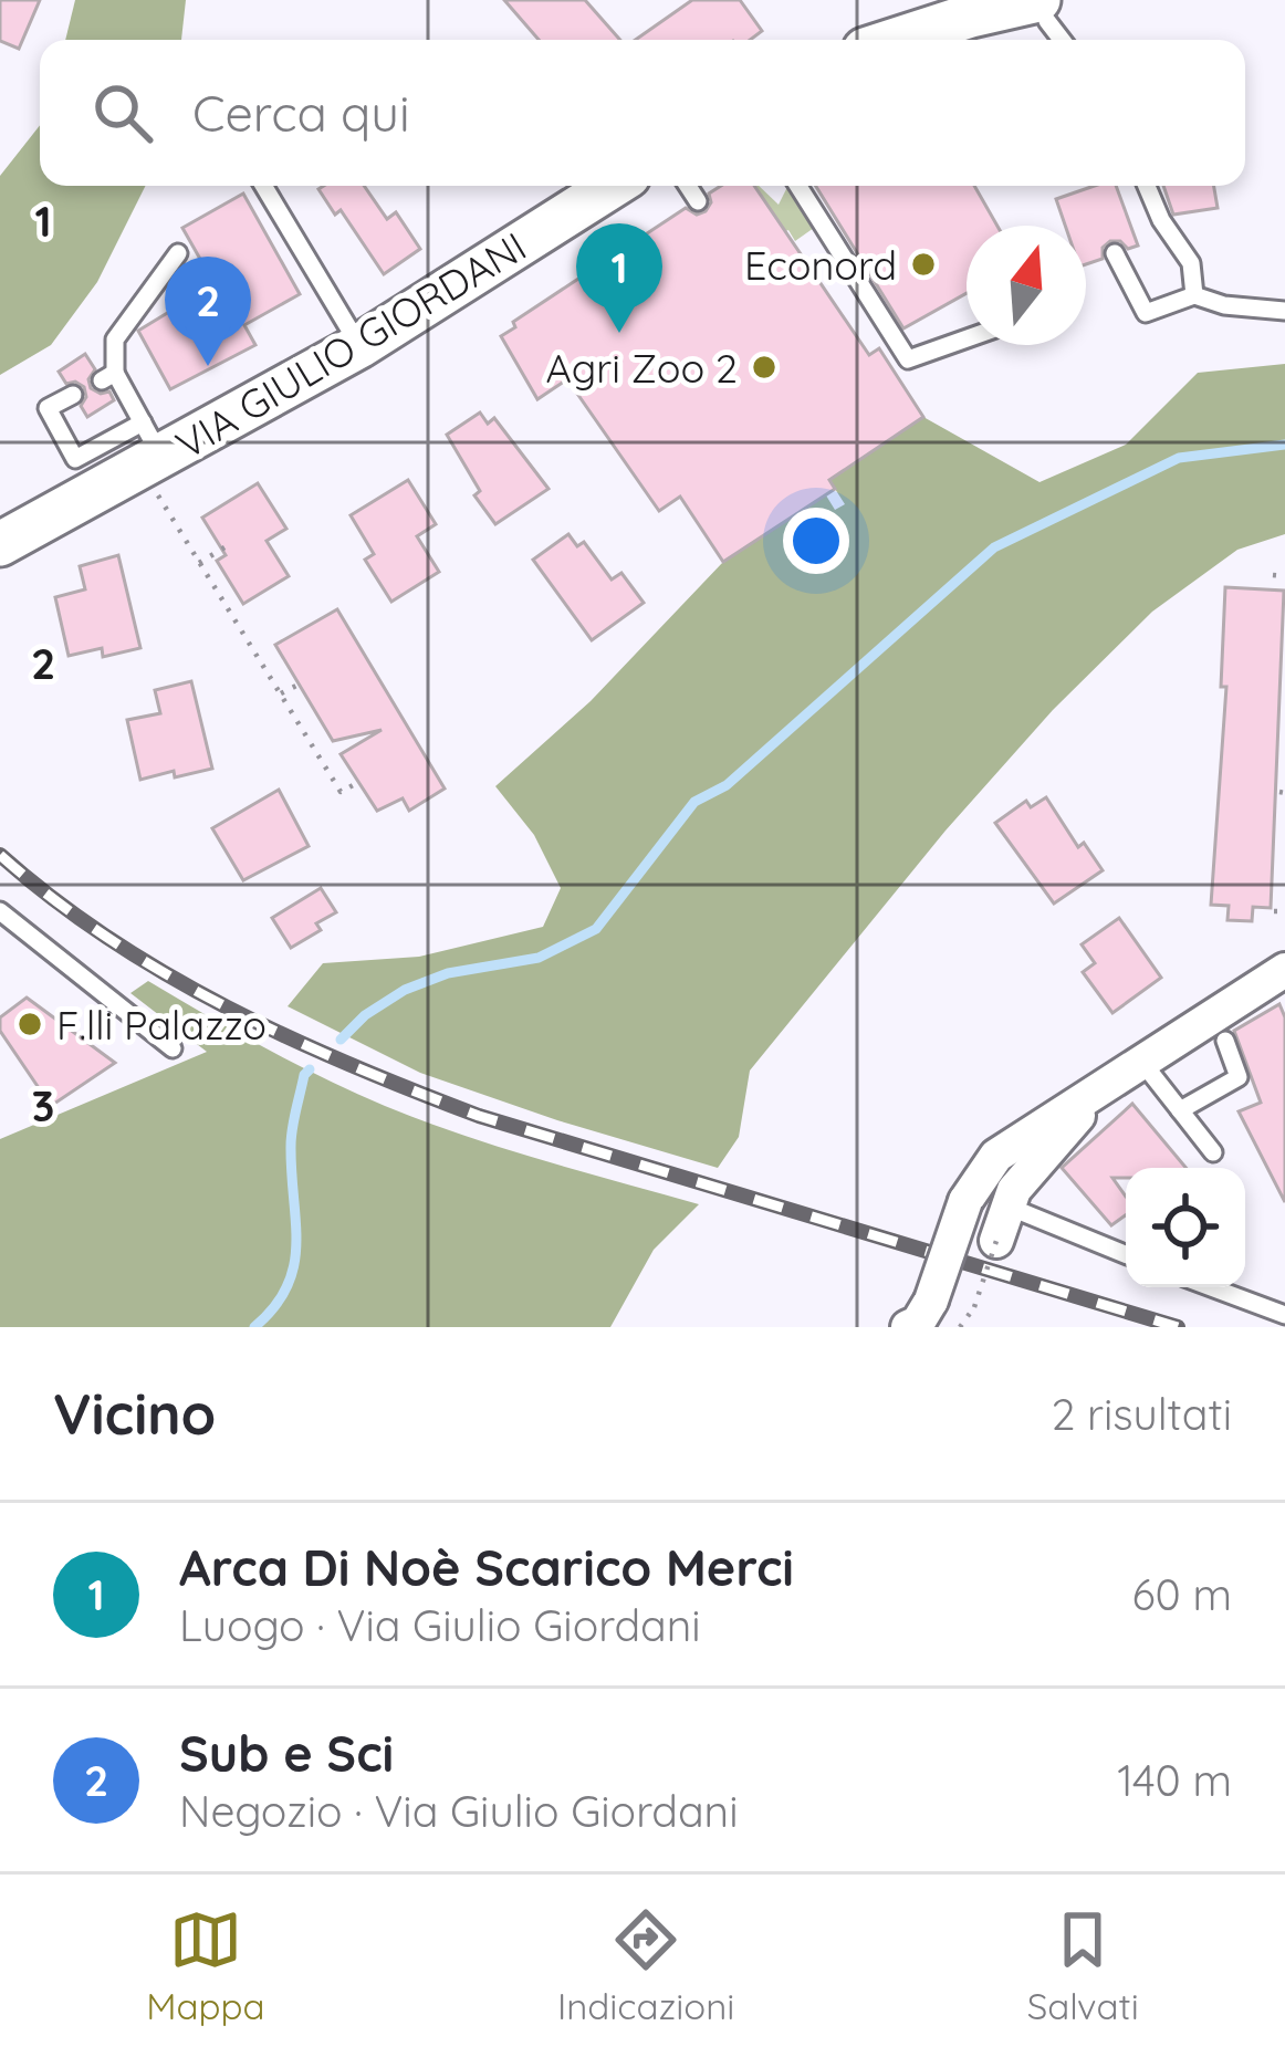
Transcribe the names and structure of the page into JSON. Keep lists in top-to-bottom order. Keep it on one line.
{"streets":{"street":["VIA GIULIO GIORDANI"]},"places":["Econord","Agri Zoo 2","F.lli Palazzo"],"north":"top","page":{"search":"Cerca qui","pins":["1","2"],"heading":["Vicino","2 risultati"],"list":[{"mark":"1","name":"Arca Di Noè Scarico Merci","note":"Luogo · Via Giulio Giordani","value":"60 m"},{"mark":"2","name":"Sub e Sci","note":"Negozio · Via Giulio Giordani","value":"140 m"}],"nav":["Mappa","Indicazioni","Salvati"]},"grid":{"rows":["1","2","3"]}}
